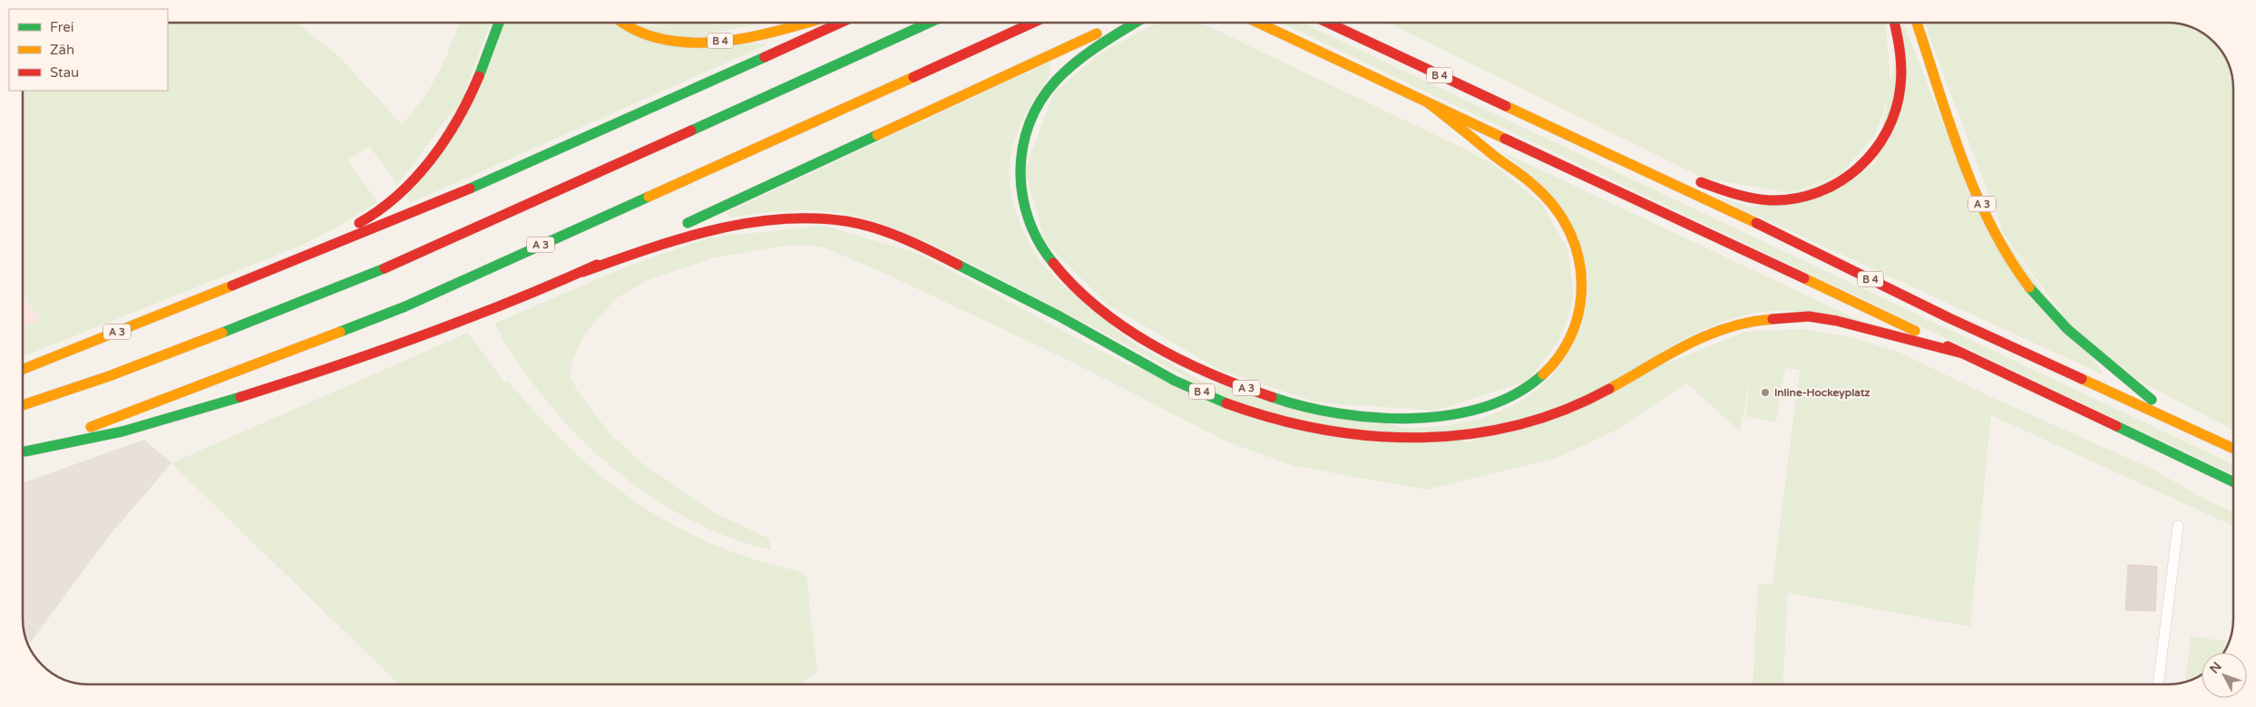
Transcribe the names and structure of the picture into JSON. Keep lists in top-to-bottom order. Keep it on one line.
{"streets":{"highway":["B 4","A 3"]},"crossings":[["B 4","A 3"]],"places":["Inline-Hockeyplatz"],"legend":["Frei","Zäh","Stau"],"north":"top left"}
